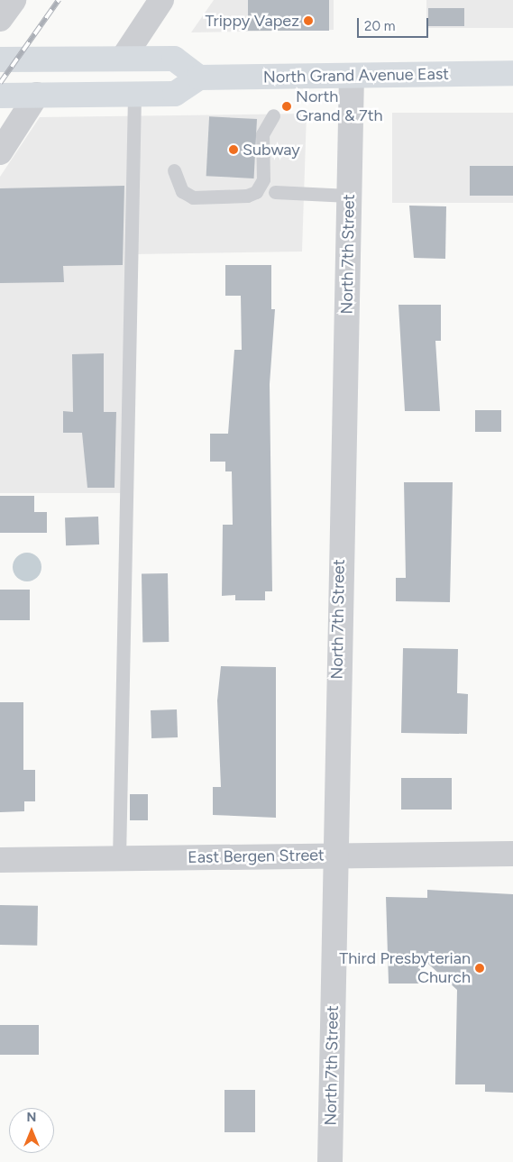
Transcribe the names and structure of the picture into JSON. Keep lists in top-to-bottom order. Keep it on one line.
{"streets":{"main road":["North Grand Avenue East"],"street":["North 7th Street","East Bergen Street"]},"crossings":[["North Grand Avenue East","North 7th Street"],["North 7th Street","East Bergen Street"]],"places":["Trippy Vapez","North Grand & 7th","Subway","Third Presbyterian Church"],"scale_bar":"20 m","north":"top"}
